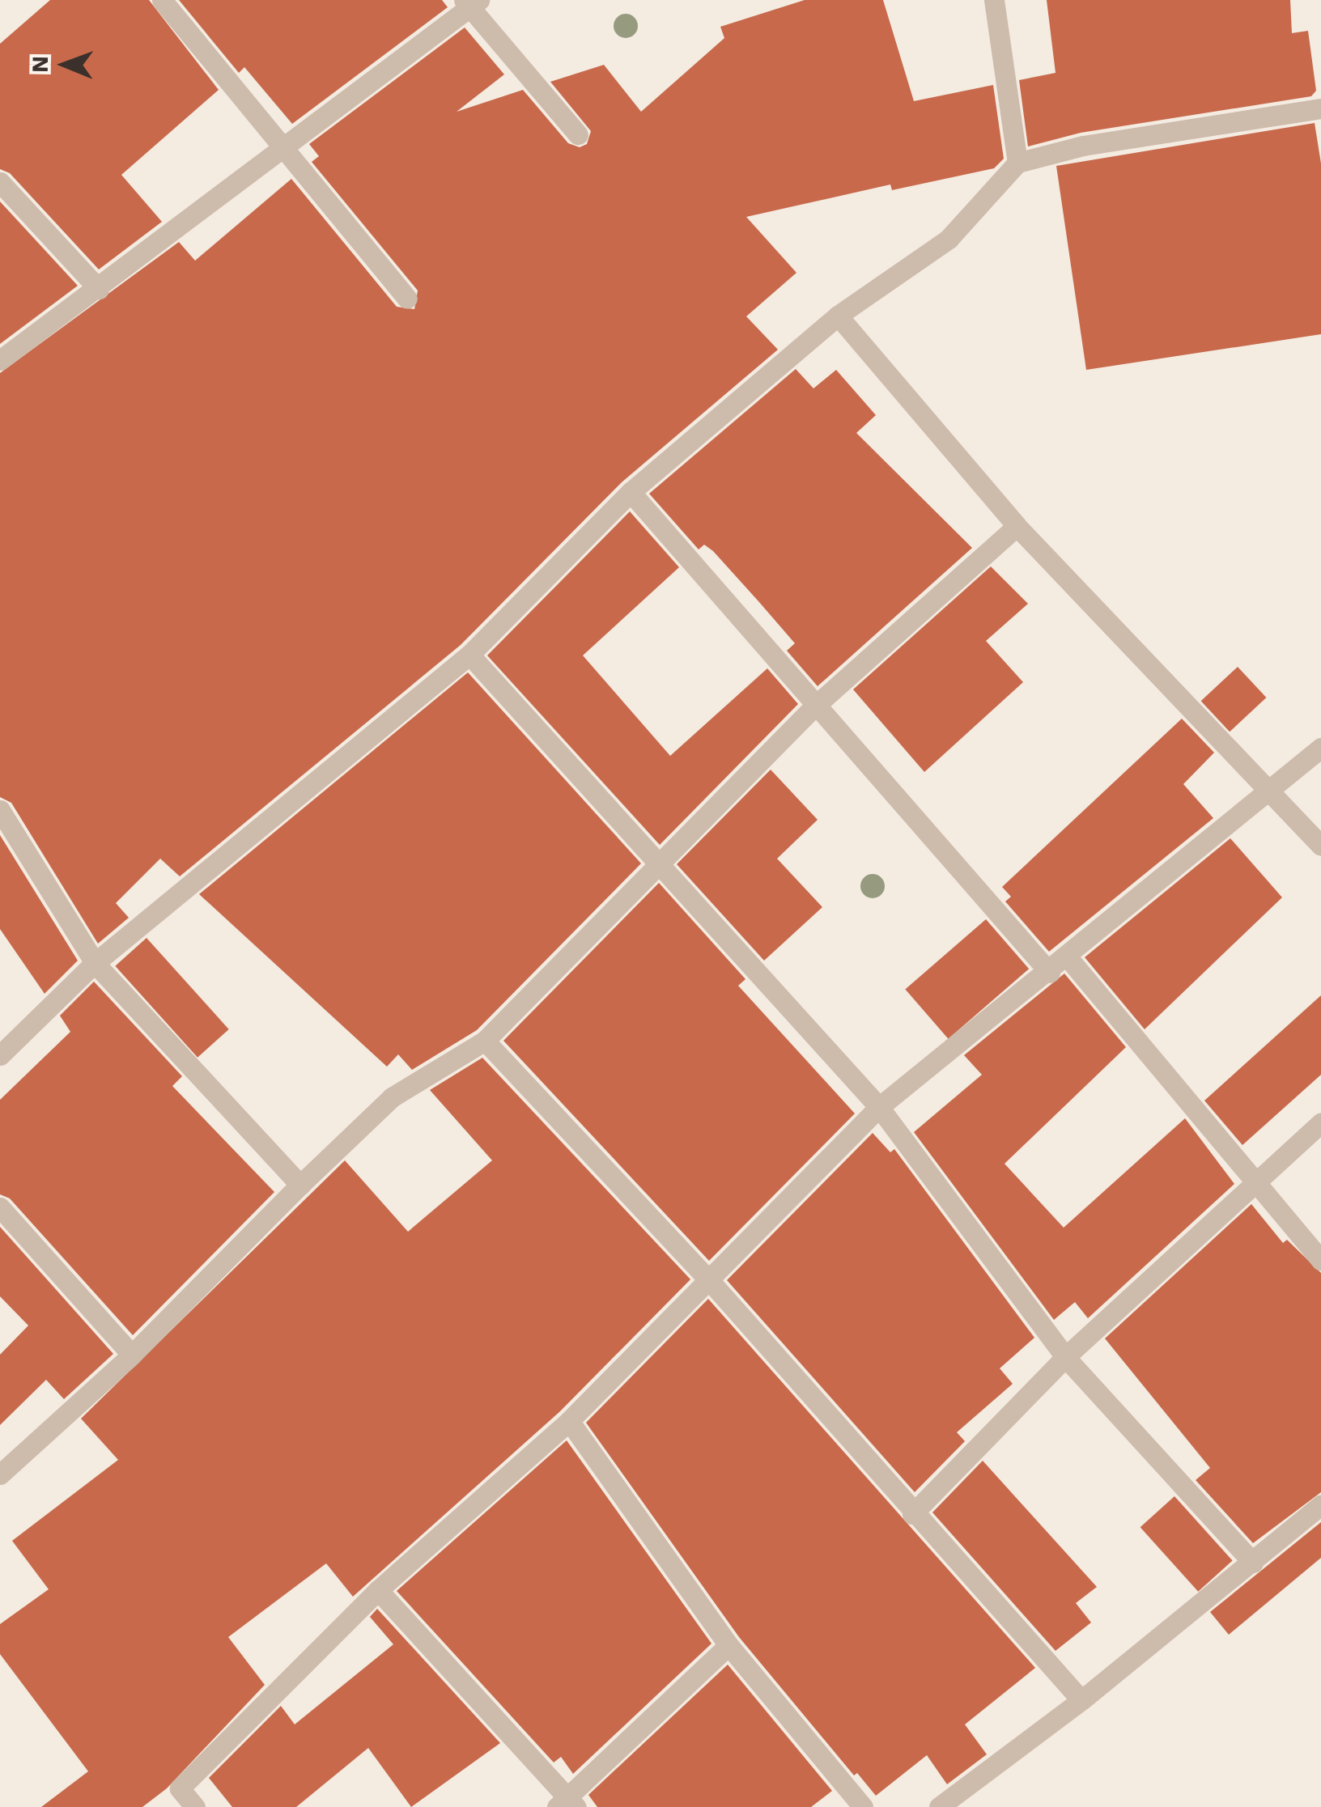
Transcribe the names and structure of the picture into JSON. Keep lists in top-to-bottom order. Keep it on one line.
{"north":"left"}
